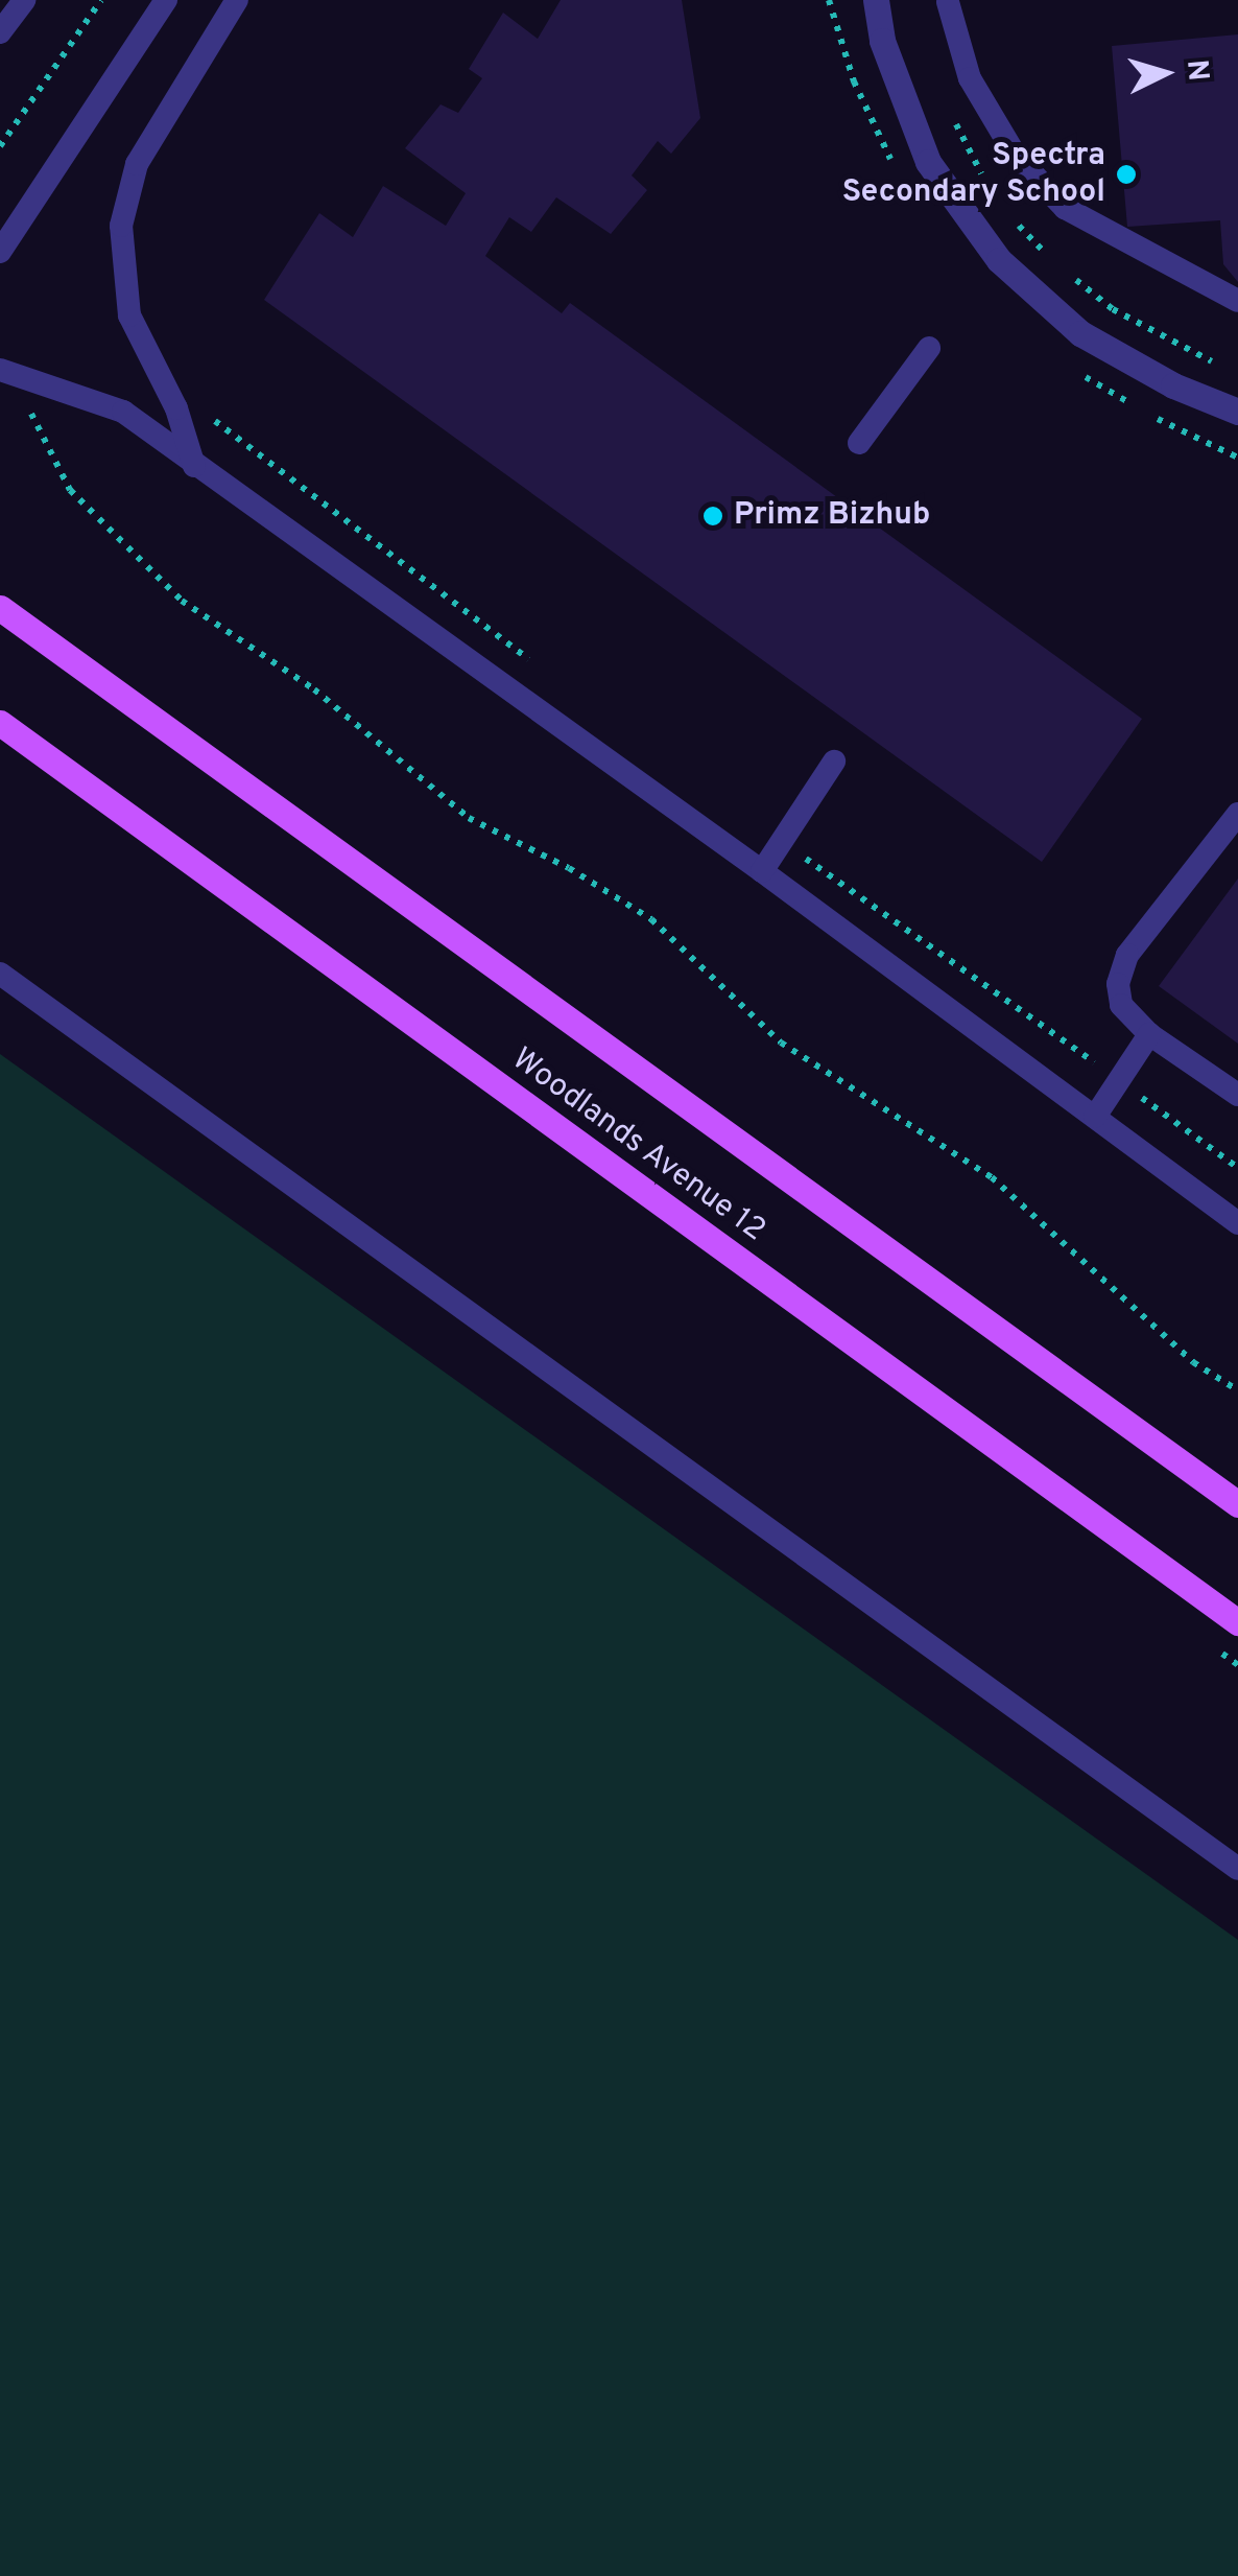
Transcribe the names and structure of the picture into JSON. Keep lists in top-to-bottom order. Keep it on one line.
{"streets":{"main road":["Woodlands Avenue 12"]},"places":["Spectra Secondary School","Primz Bizhub"],"north":"right"}
